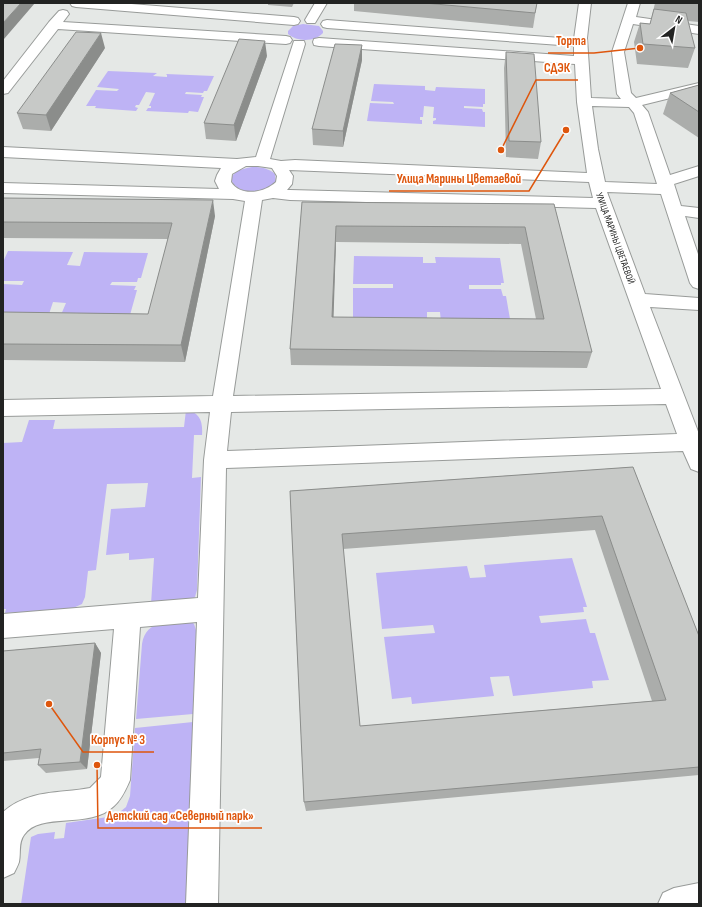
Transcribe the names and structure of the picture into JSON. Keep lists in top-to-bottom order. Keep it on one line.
{"streets":{"street":["УЛИЦА МАРИНЫ ЦВЕТАЕВОЙ"]},"places":["Торта","Улица Марины Цветаевой","СДЭК","Корпус № 3","Детский сад «Северный парк»"],"north":"top right"}
